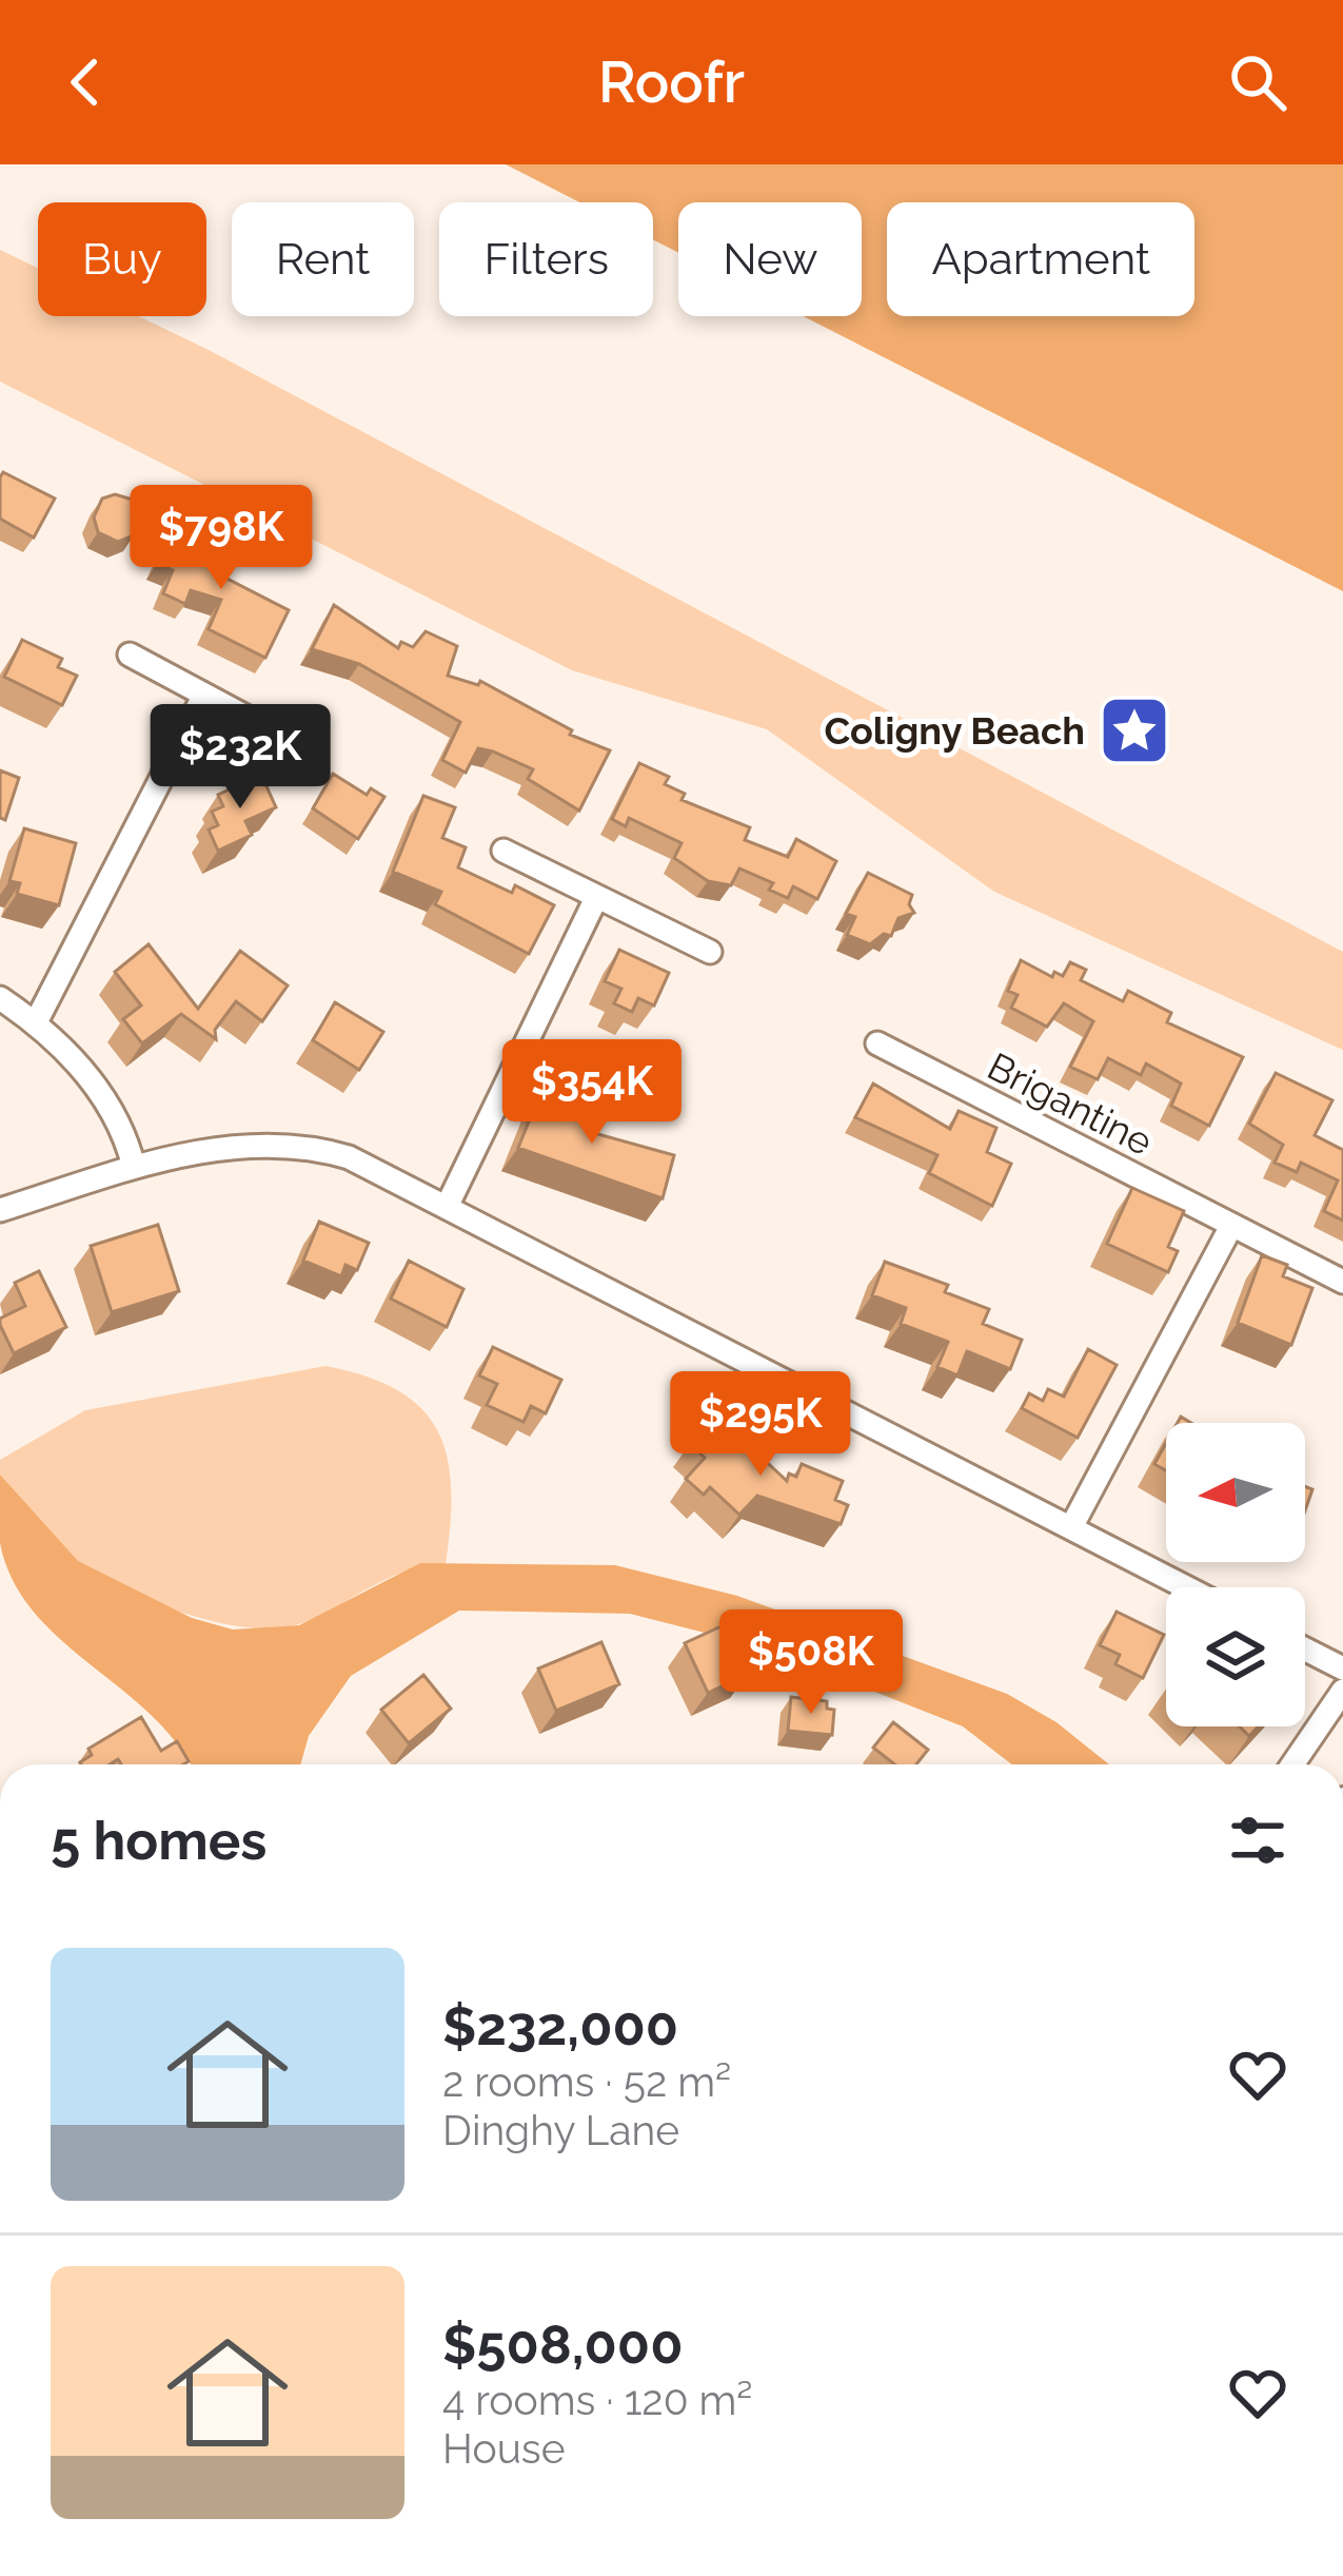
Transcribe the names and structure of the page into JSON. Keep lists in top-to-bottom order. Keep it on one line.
{"streets":{"street":["Brigantine"]},"places":{"place":["Coligny Beach"]},"north":"left","page":{"header":"Roofr","chip":["Buy","Rent","Filters","New","Apartment"],"price":["$798K","$232K","$354K","$295K","$508K"],"heading":"5 homes","list":[{"name":"$232,000","note":"2 rooms · 52 m² · Dinghy Lane"},{"name":"$508,000","note":"4 rooms · 120 m² · House"}]}}
